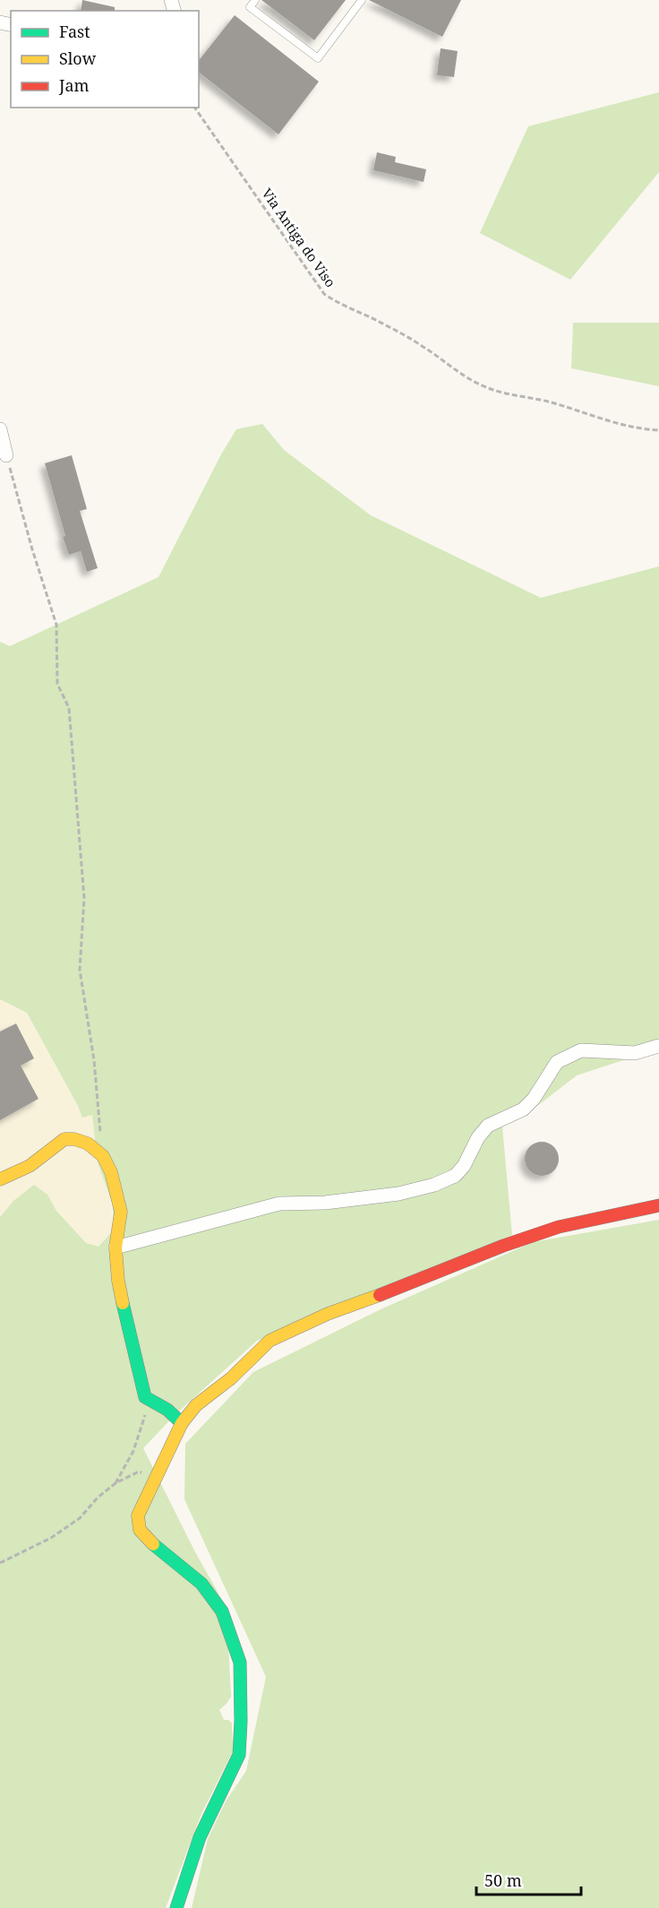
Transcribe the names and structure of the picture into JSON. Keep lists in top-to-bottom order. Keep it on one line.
{"streets":{"path":["Via Antiga do Viso"]},"legend":["Fast","Slow","Jam"],"scale_bar":"50 m"}
